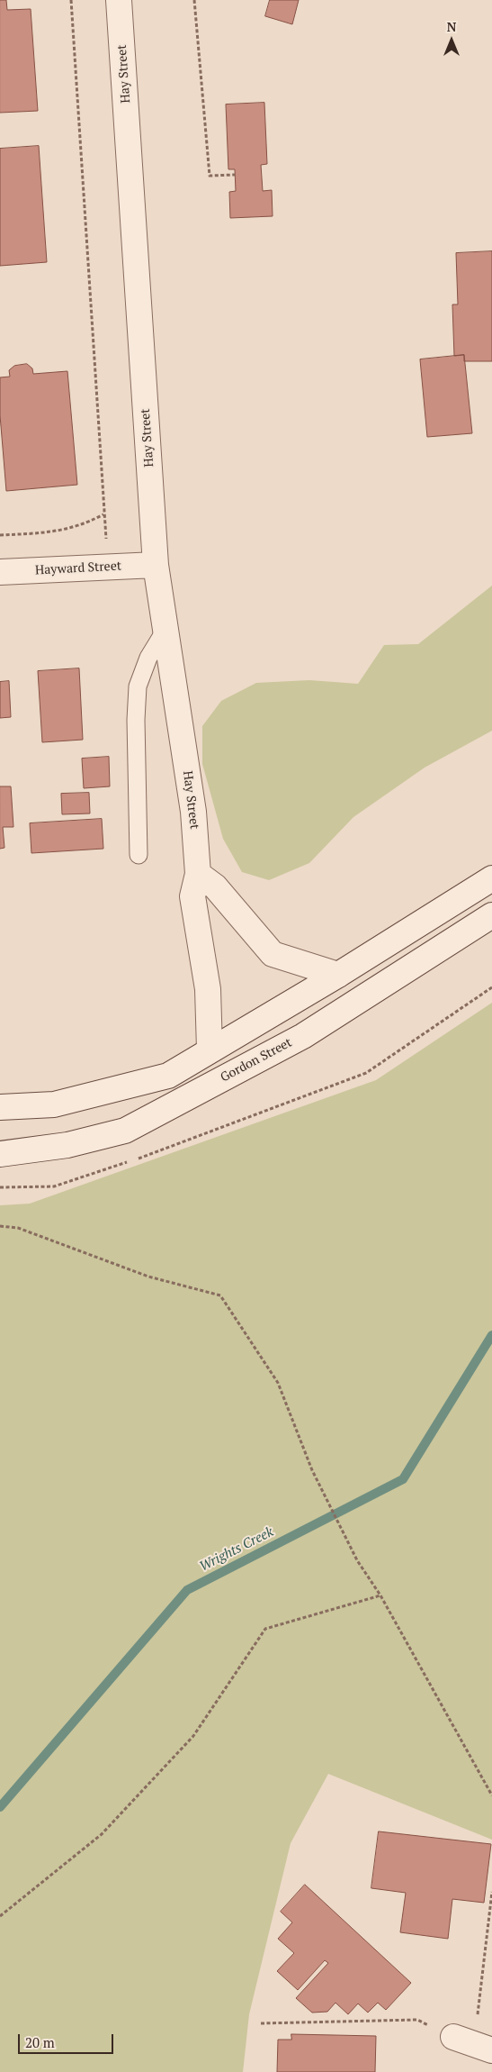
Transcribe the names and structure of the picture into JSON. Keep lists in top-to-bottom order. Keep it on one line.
{"streets":{"street":["Hay Street","Hayward Street","Gordon Street"]},"crossings":[["Hay Street","Hayward Street"]],"water":["Wrights Creek"],"scale_bar":"20 m","north":"top"}
